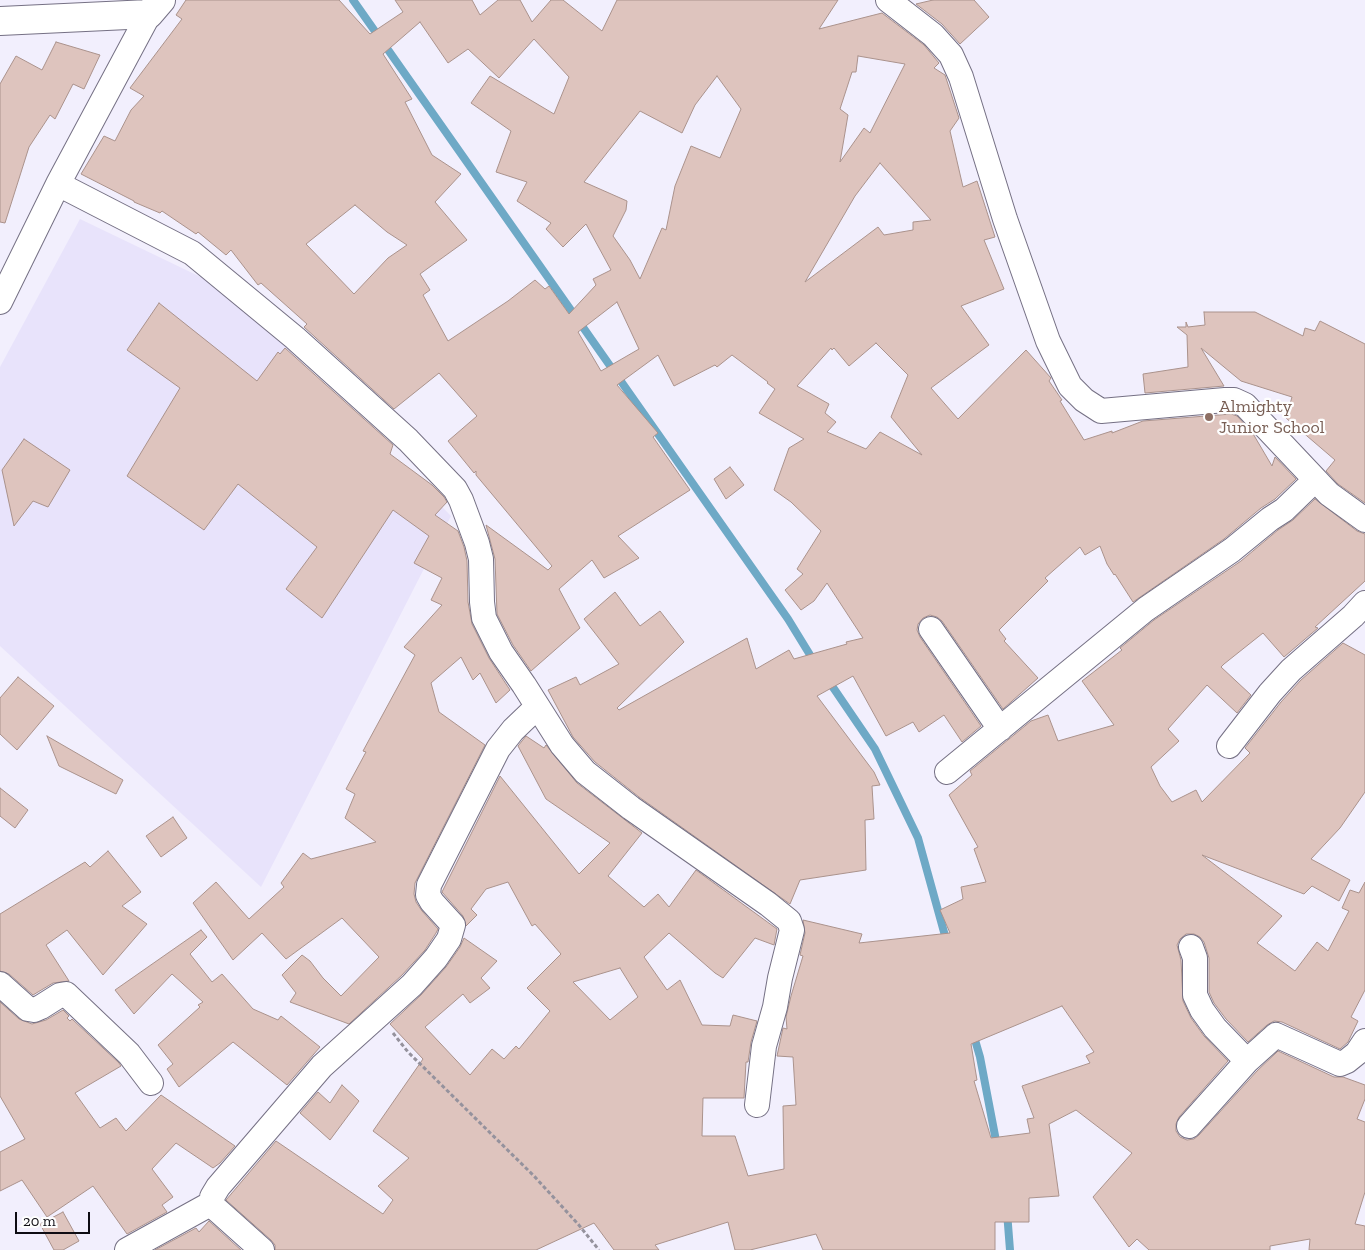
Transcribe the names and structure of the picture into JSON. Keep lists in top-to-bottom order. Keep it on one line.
{"places":["Almighty Junior School"],"scale_bar":"20 m"}
